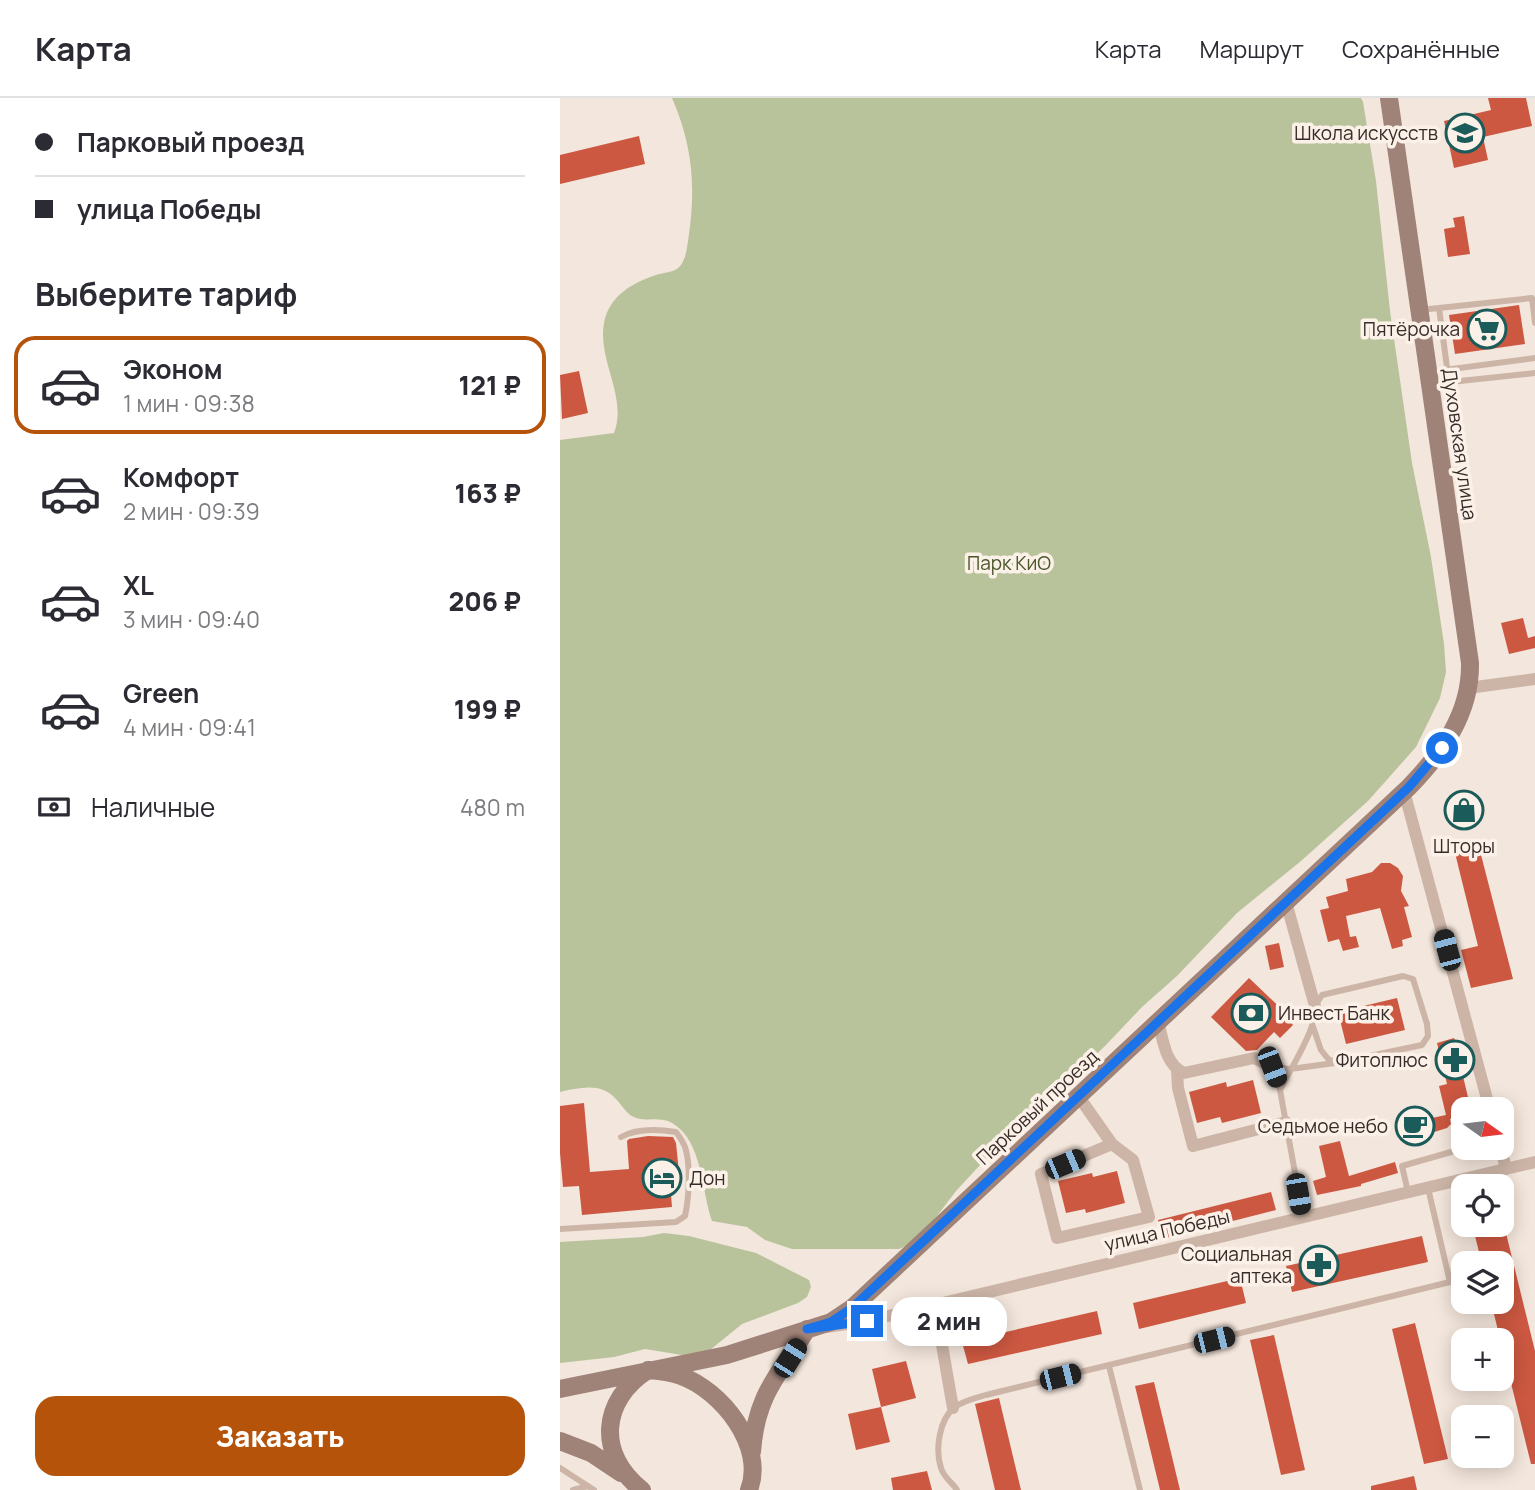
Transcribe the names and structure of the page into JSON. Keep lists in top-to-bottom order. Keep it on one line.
{"streets":{"street":["Духовская улица","Парковый проезд","улица Победы"]},"crossings":[["Духовская улица","Парковый проезд"],["Парковый проезд","улица Победы"]],"parks":["Парк КиО"],"places":{"school or university":["Школа искусств"],"supermarket":["Пятёрочка"],"shop":["Шторы"],"bank":["Инвест Банк"],"pharmacy":["Фитоплюс","Социальная аптека"],"cafe":["Седьмое небо"],"hotel":["Дон"]},"north":"right","page":{"header":"Карта","nav":["Карта","Маршрут","Сохранённые"],"banner":["Парковый проезд","улица Победы"],"heading":"Выберите тариф","list":[{"name":"Эконом","note":"1 мин · 09:38","value":"121 ₽"},{"name":"Комфорт","note":"2 мин · 09:39","value":"163 ₽"},{"name":"XL","note":"3 мин · 09:40","value":"206 ₽"},{"name":"Green","note":"4 мин · 09:41","value":"199 ₽"}],"pay":["Наличные","480 m"],"map_buttons":["+","−"],"bubble":"2 мин","buttons":"Заказать"}}
